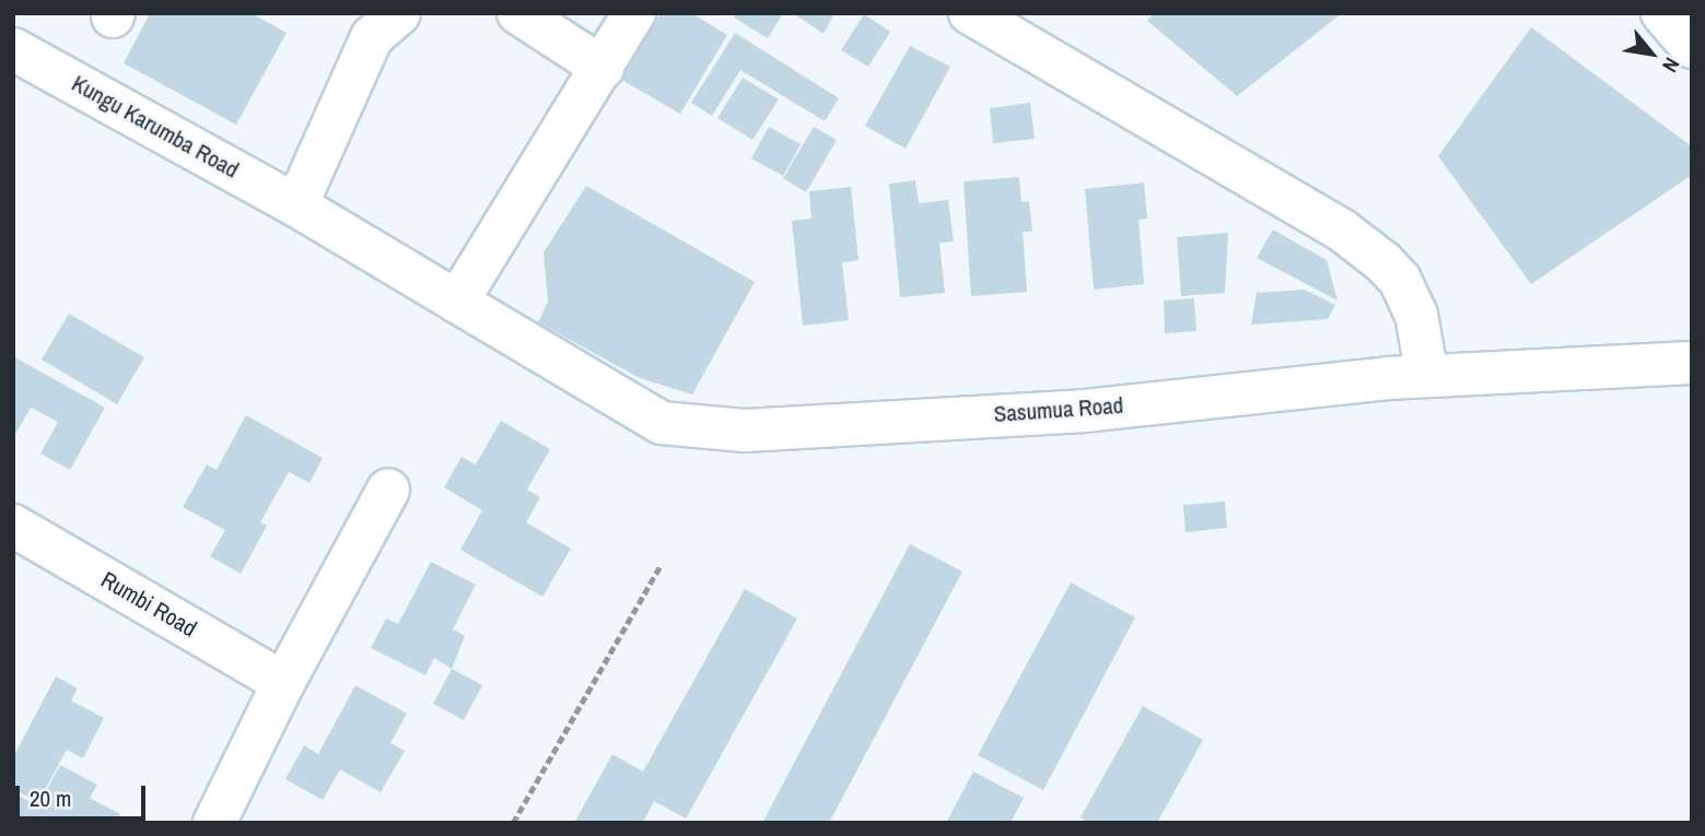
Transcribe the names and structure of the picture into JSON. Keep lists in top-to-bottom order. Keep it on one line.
{"streets":{"street":["Kungu Karumba Road","Sasumua Road","Rumbi Road"]},"crossings":[["Kungu Karumba Road","Sasumua Road"]],"scale_bar":"20 m","north":"bottom right"}
